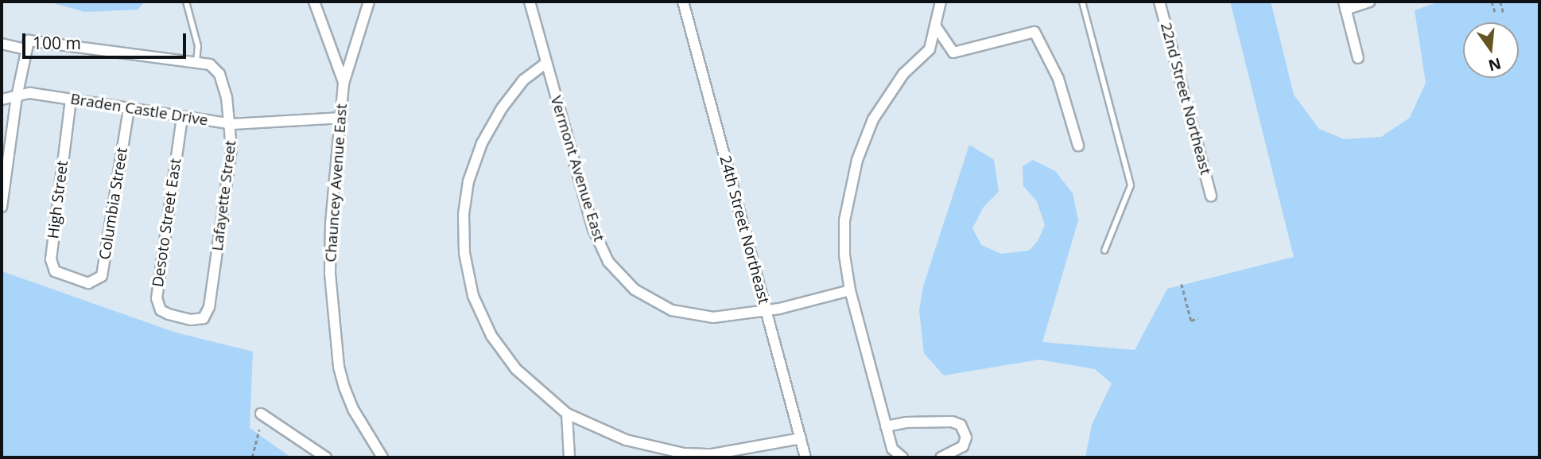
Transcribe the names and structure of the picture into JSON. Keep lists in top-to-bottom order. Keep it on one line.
{"streets":{"street":["22nd Street Northeast","Braden Castle Drive","Vermont Avenue East","Chauncey Avenue East","Lafayette Street","High Street","Columbia Street","Desoto Street East","24th Street Northeast"]},"crossings":[["Braden Castle Drive","Chauncey Avenue East"],["Braden Castle Drive","Lafayette Street"],["Braden Castle Drive","High Street"],["Braden Castle Drive","Columbia Street"],["Braden Castle Drive","Desoto Street East"],["Vermont Avenue East","24th Street Northeast"],["Lafayette Street","Desoto Street East"],["High Street","Columbia Street"]],"scale_bar":"100 m","north":"bottom"}
